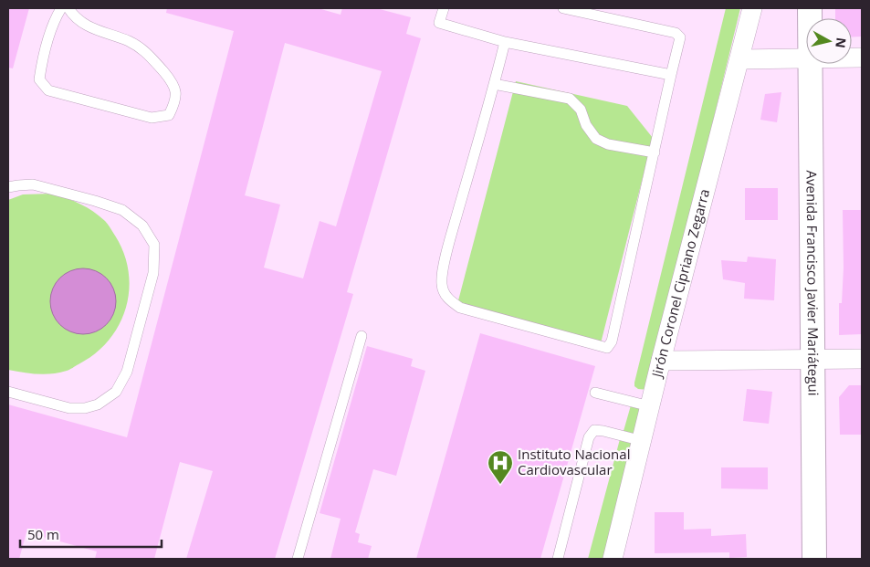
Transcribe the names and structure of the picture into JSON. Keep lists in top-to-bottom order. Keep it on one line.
{"streets":{"street":["Jirón Coronel Cipriano Zegarra","Avenida Francisco Javier Mariátegui"]},"places":{"hospital":["Instituto Nacional Cardiovascular"]},"scale_bar":"50 m","north":"right"}
